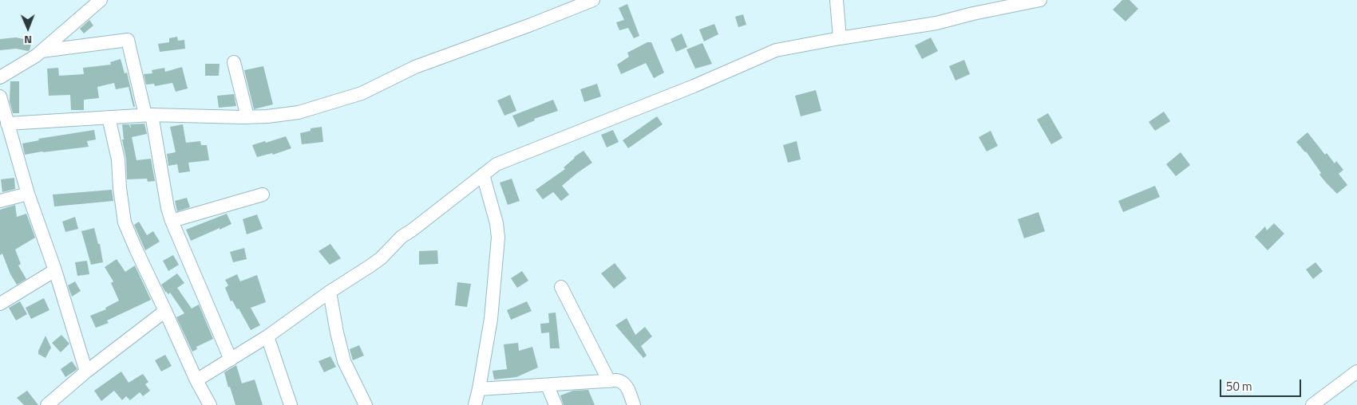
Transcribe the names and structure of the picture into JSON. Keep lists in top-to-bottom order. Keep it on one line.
{"scale_bar":"50 m","north":"bottom"}
